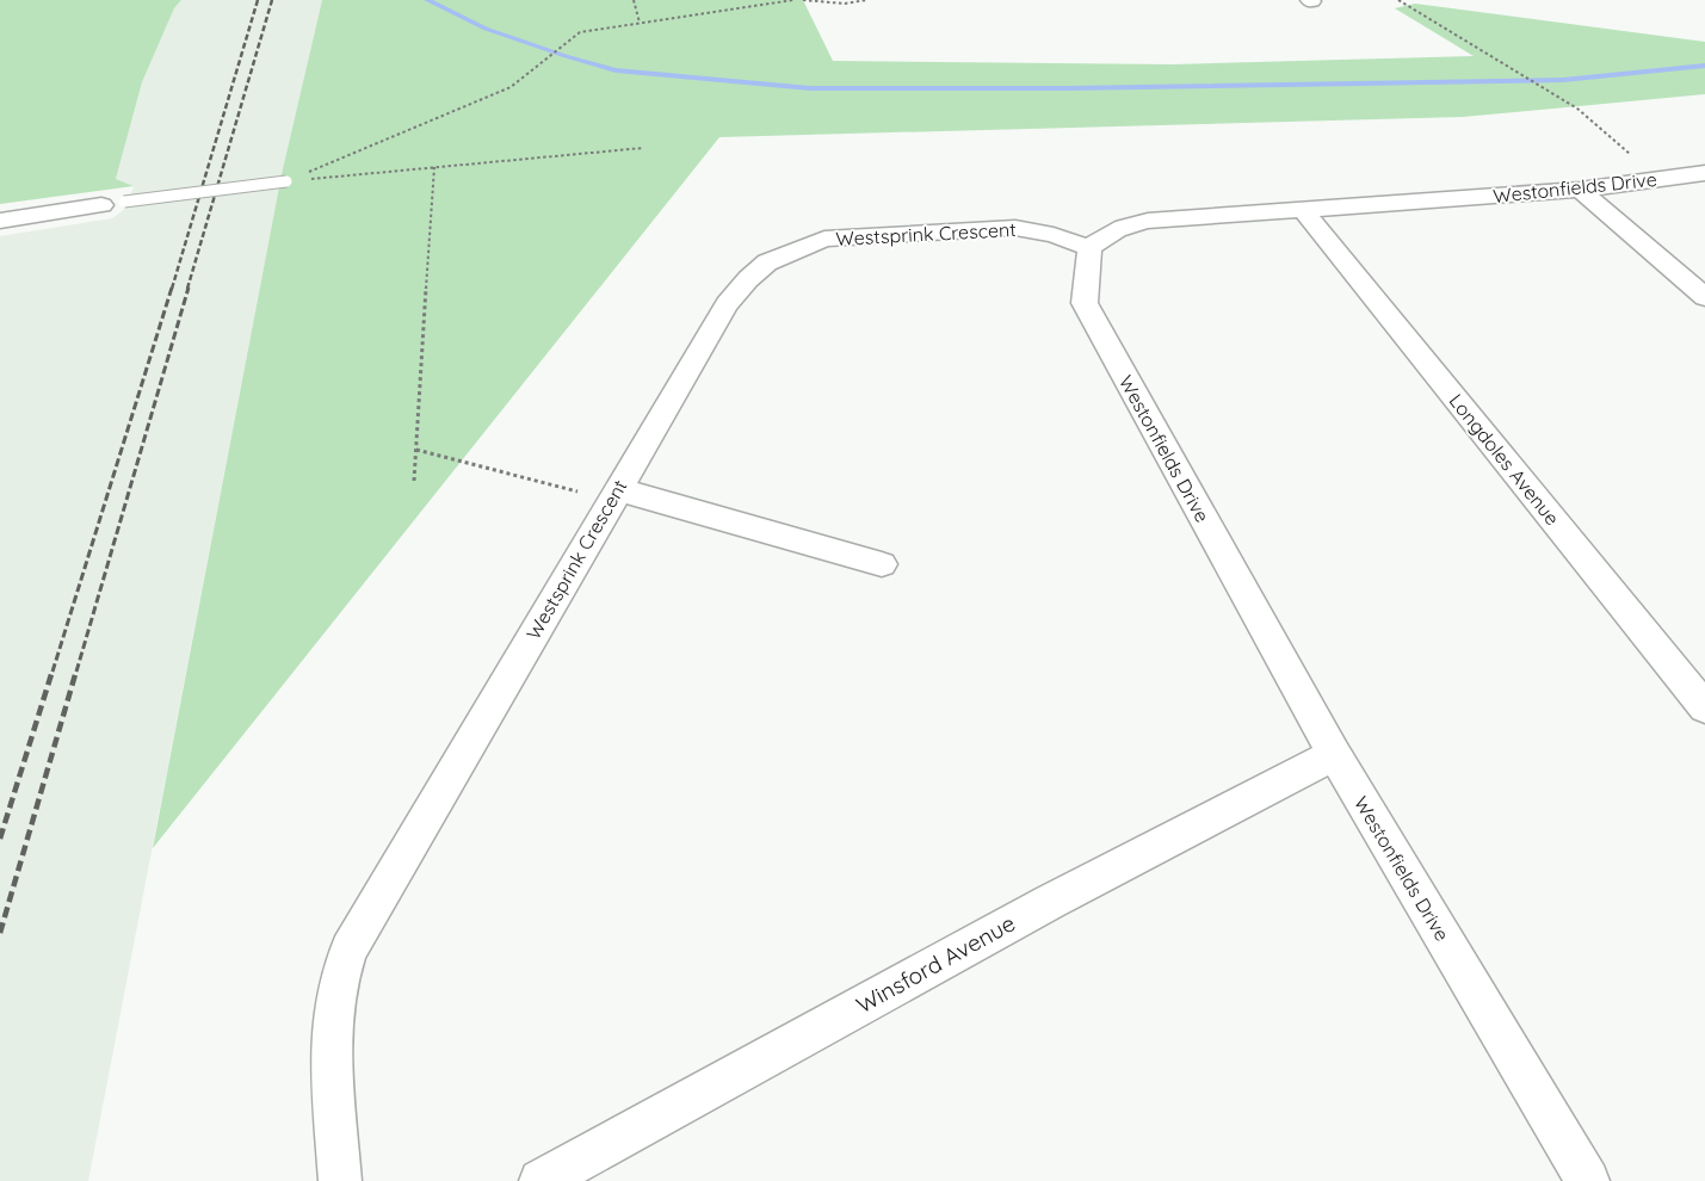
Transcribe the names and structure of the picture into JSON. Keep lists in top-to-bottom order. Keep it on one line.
{"streets":{"street":["Westonfields Drive","Westsprink Crescent","Longdoles Avenue","Winsford Avenue"]},"crossings":[["Westonfields Drive","Westsprink Crescent"],["Westonfields Drive","Longdoles Avenue"],["Westonfields Drive","Winsford Avenue"]]}
